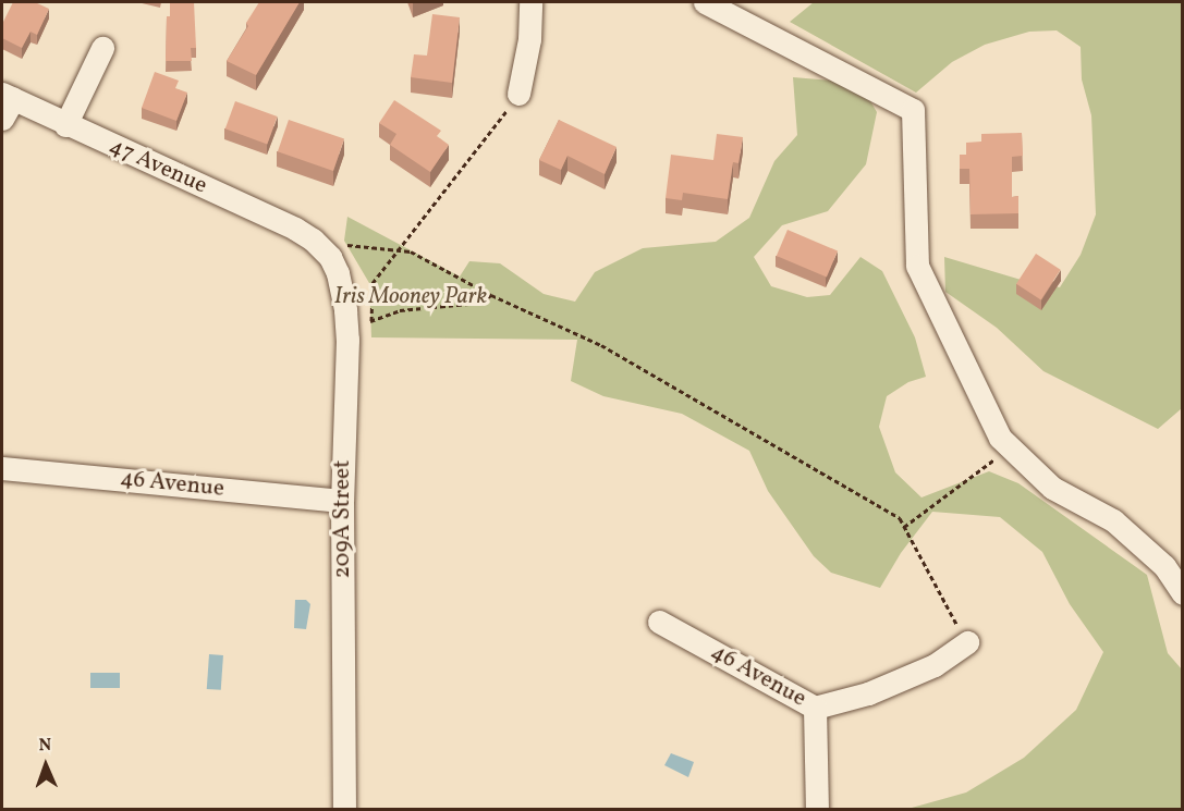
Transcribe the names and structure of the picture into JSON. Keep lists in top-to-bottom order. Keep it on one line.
{"streets":{"street":["47 Avenue","46 Avenue","209A Street"]},"crossings":[["47 Avenue","209A Street"],["46 Avenue","209A Street"]],"parks":["Iris Mooney Park"],"north":"top"}
